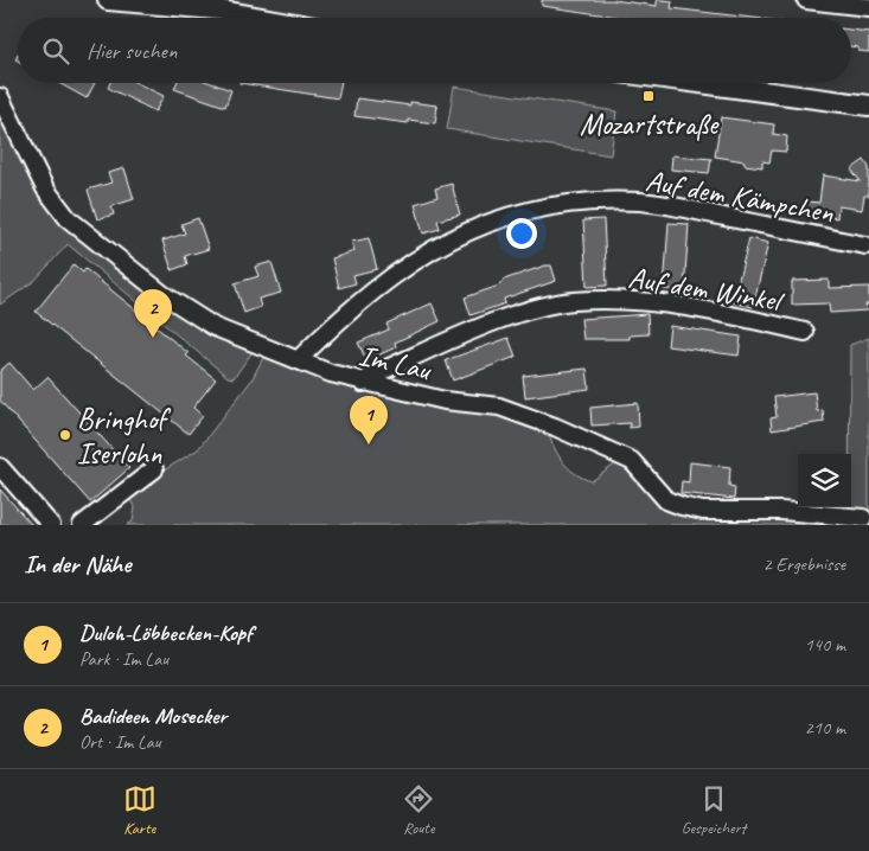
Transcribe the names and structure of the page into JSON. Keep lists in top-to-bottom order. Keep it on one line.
{"streets":{"street":["Auf dem Kämpchen","Auf dem Winkel","Im Lau"]},"crossings":[["Auf dem Kämpchen","Im Lau"],["Auf dem Winkel","Im Lau"]],"places":{"transit":["Mozartstraße"],"other":["Bringhof Iserlohn"]},"page":{"search":"Hier suchen","pins":["2","1"],"heading":["In der Nähe","2 Ergebnisse"],"list":[{"mark":"1","name":"Duloh-Löbbecken-Kopf","note":"Park · Im Lau","value":"140 m"},{"mark":"2","name":"Badideen Mosecker","note":"Ort · Im Lau","value":"210 m"}],"nav":["Karte","Route","Gespeichert"]}}
